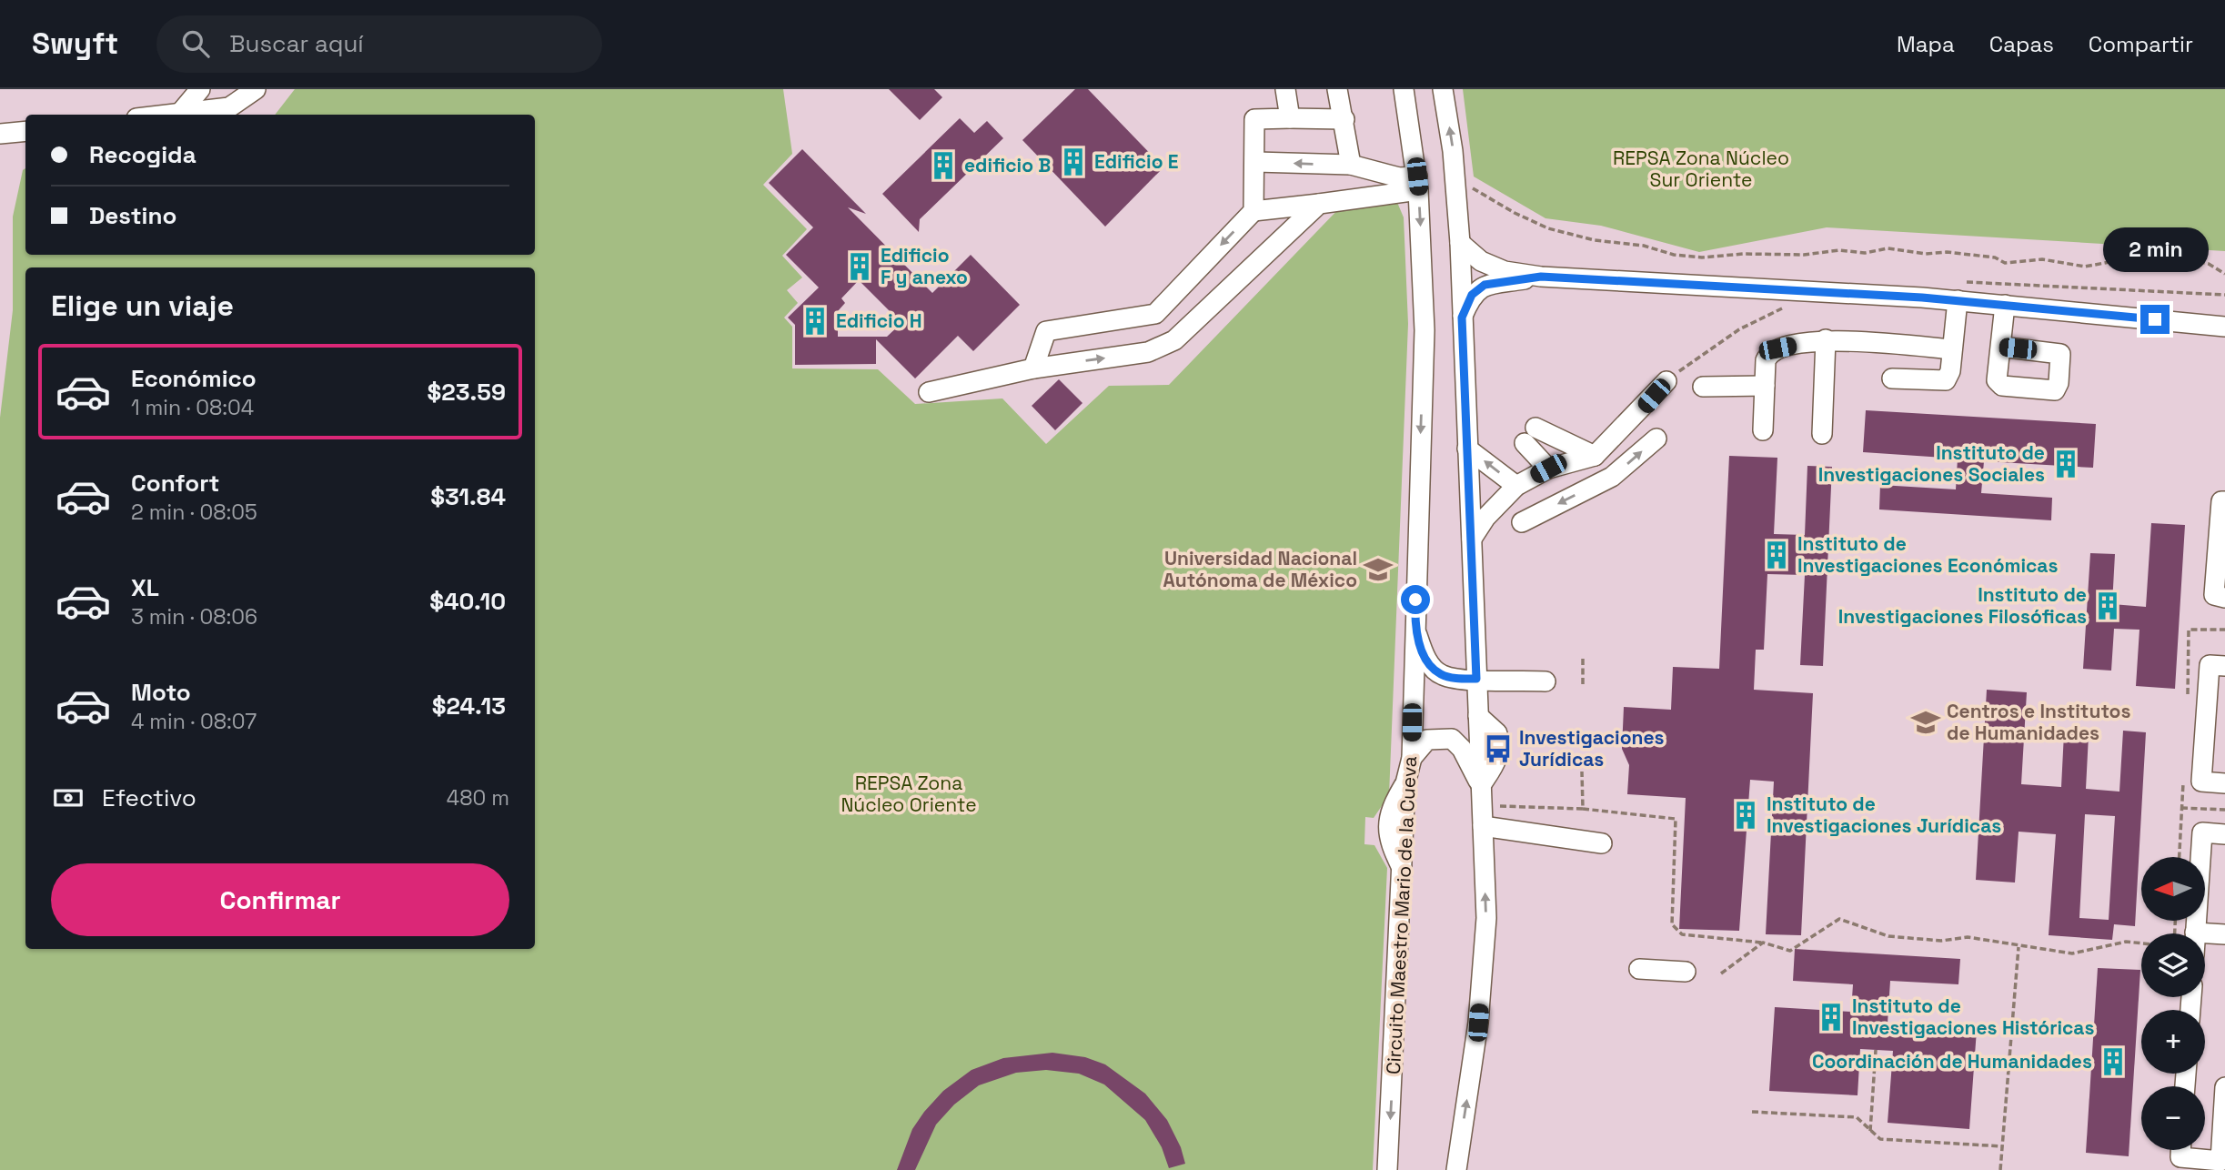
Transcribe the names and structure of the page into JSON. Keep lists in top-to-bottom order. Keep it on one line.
{"streets":{"street":["Circuito Maestro Mario de la Cueva"]},"parks":["REPSA Zona Núcleo Sur Oriente","REPSA Zona Núcleo Oriente"],"places":{"building":["Edificio E","edificio B","Edificio F y anexo","Edificio H","Instituto de Investigaciones Sociales","Instituto de Investigaciones Económicas","Instituto de Investigaciones Filosóficas","Instituto de Investigaciones Jurídicas","Instituto de Investigaciones Históricas","Coordinación de Humanidades"],"school or university":["Universidad Nacional Autónoma de México","Centros e Institutos de Humanidades"],"bus stop":["Investigaciones Jurídicas"]},"north":"left","page":{"header":"Swyft","search":"Buscar aquí","nav":["Mapa","Capas","Compartir"],"banner":["Recogida","Destino"],"bubble":"2 min","heading":"Elige un viaje","list":[{"name":"Económico","note":"1 min · 08:04","value":"$23.59"},{"name":"Confort","note":"2 min · 08:05","value":"$31.84"},{"name":"XL","note":"3 min · 08:06","value":"$40.10"},{"name":"Moto","note":"4 min · 08:07","value":"$24.13"}],"pay":["Efectivo","480 m"],"buttons":"Confirmar","map_buttons":["+","−"]}}
